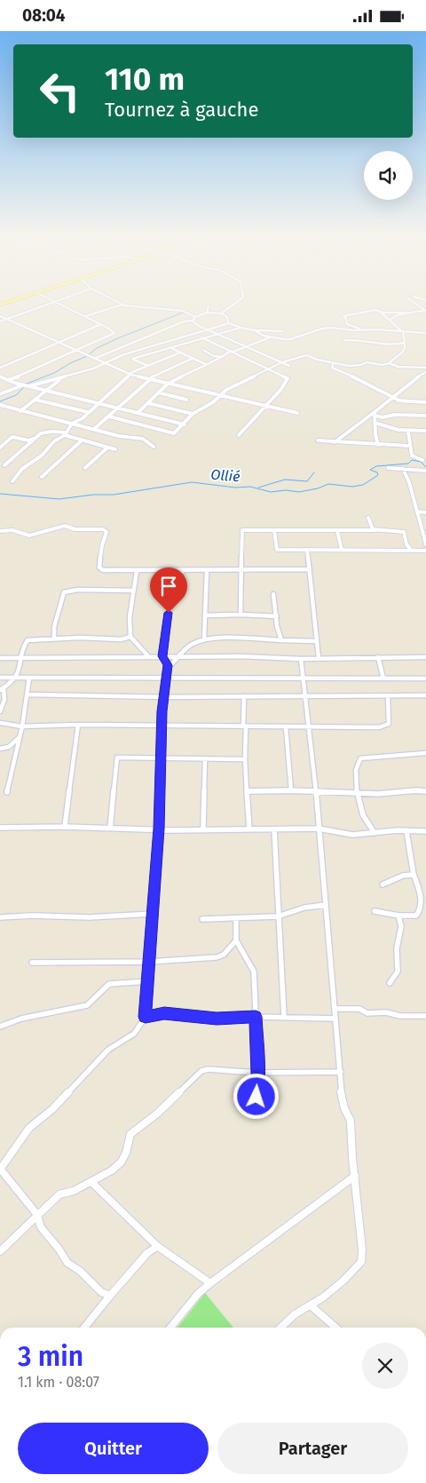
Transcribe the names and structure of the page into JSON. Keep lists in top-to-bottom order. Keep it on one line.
{"water":["Ollié"],"page":{"status":"08:04","turn":["110 m","Tournez à gauche"],"heading":["3 min","1.1 km · 08:07"],"buttons":["Quitter","Partager"]}}
